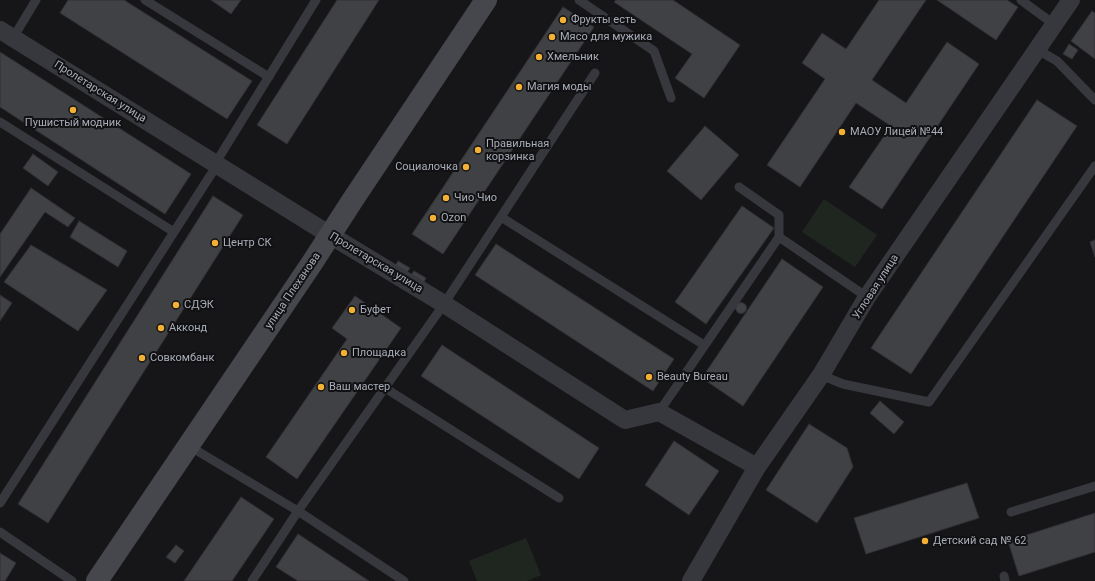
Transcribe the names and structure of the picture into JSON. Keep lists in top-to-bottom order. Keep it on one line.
{"streets":{"main road":["улица Плеханова"],"street":["Пролетарская улица","Угловая улица"]},"crossings":[["Пролетарская улица","улица Плеханова"]],"places":["Фрукты есть","Мясо для мужика","Хмельник","Магия моды","Пушистый модник","МАОУ Лицей №44","Правильная корзинка","Социалочка","Чио Чио","Ozon","Центр СК","СДЭК","Буфет","Акконд","Площадка","Совкомбанк","Beauty Bureau","Ваш мастер","Детский сад № 62"]}
